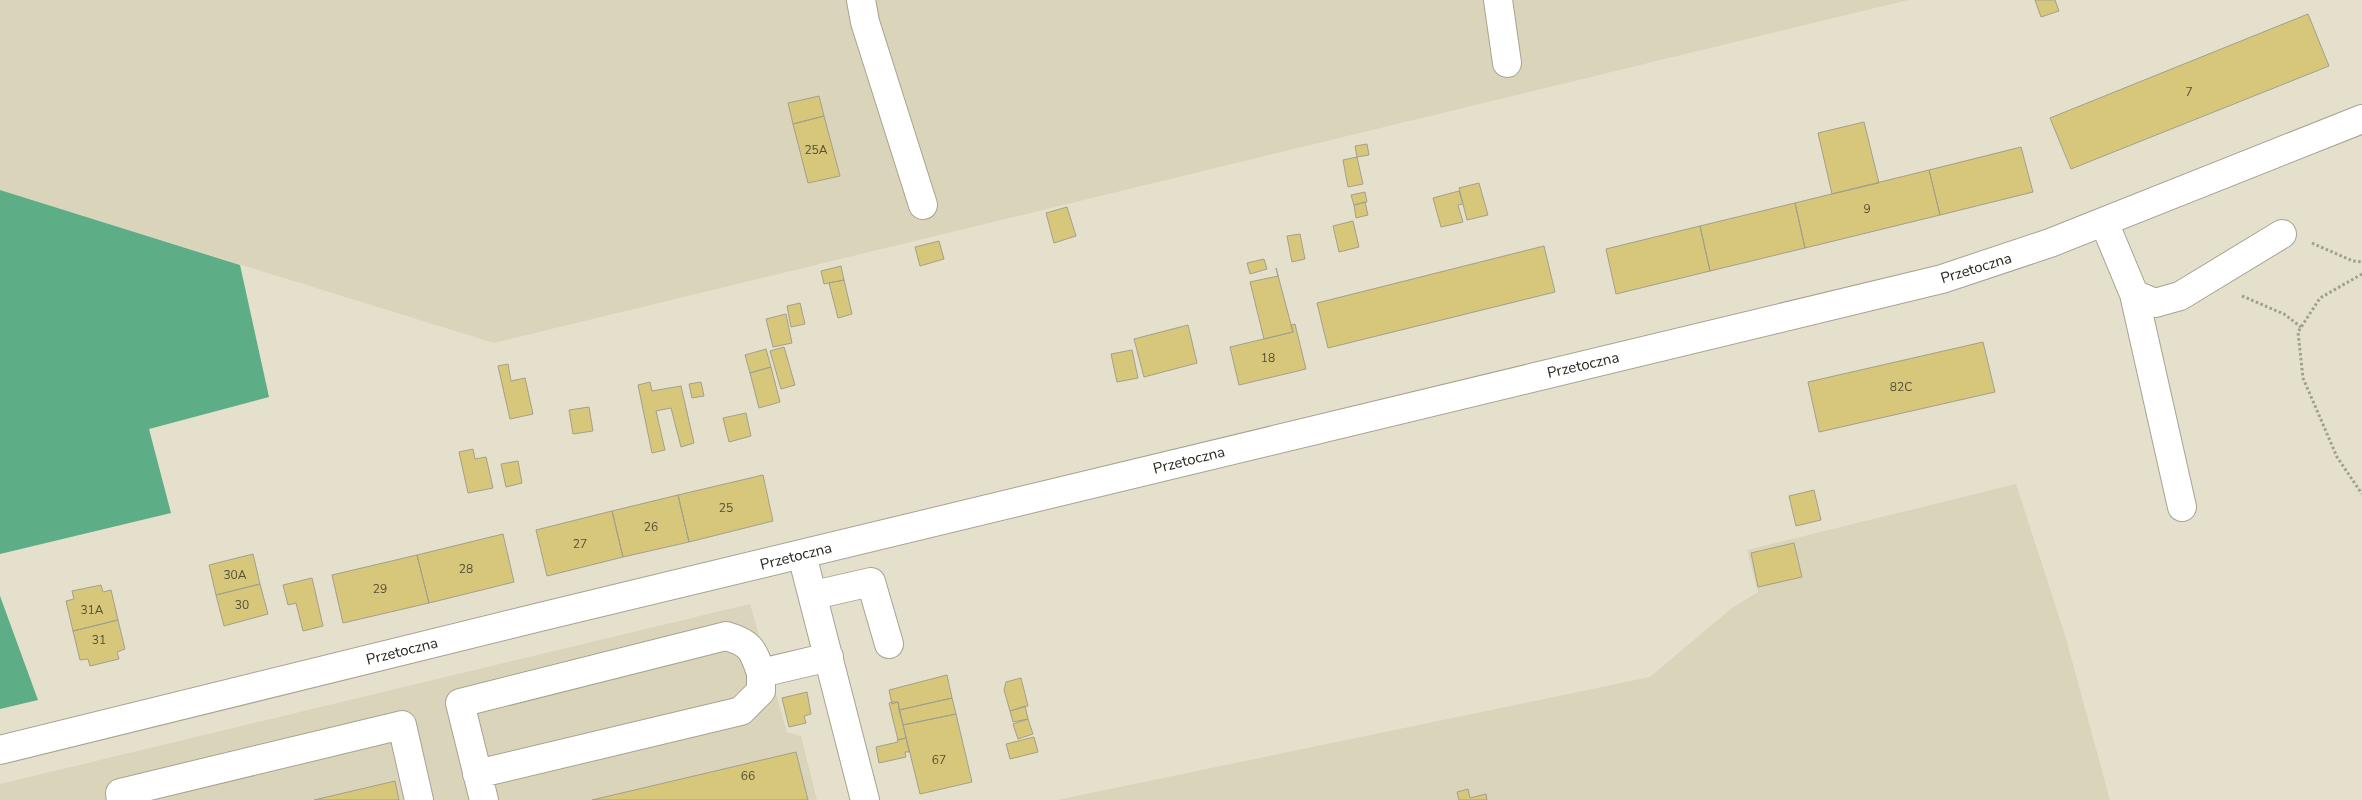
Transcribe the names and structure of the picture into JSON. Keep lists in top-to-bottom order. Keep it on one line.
{"streets":{"street":["Przetoczna"]},"house_numbers":["7","25A","9","18","82C","25","26","27","28","30A","29","30","31A","31","67","66"]}
